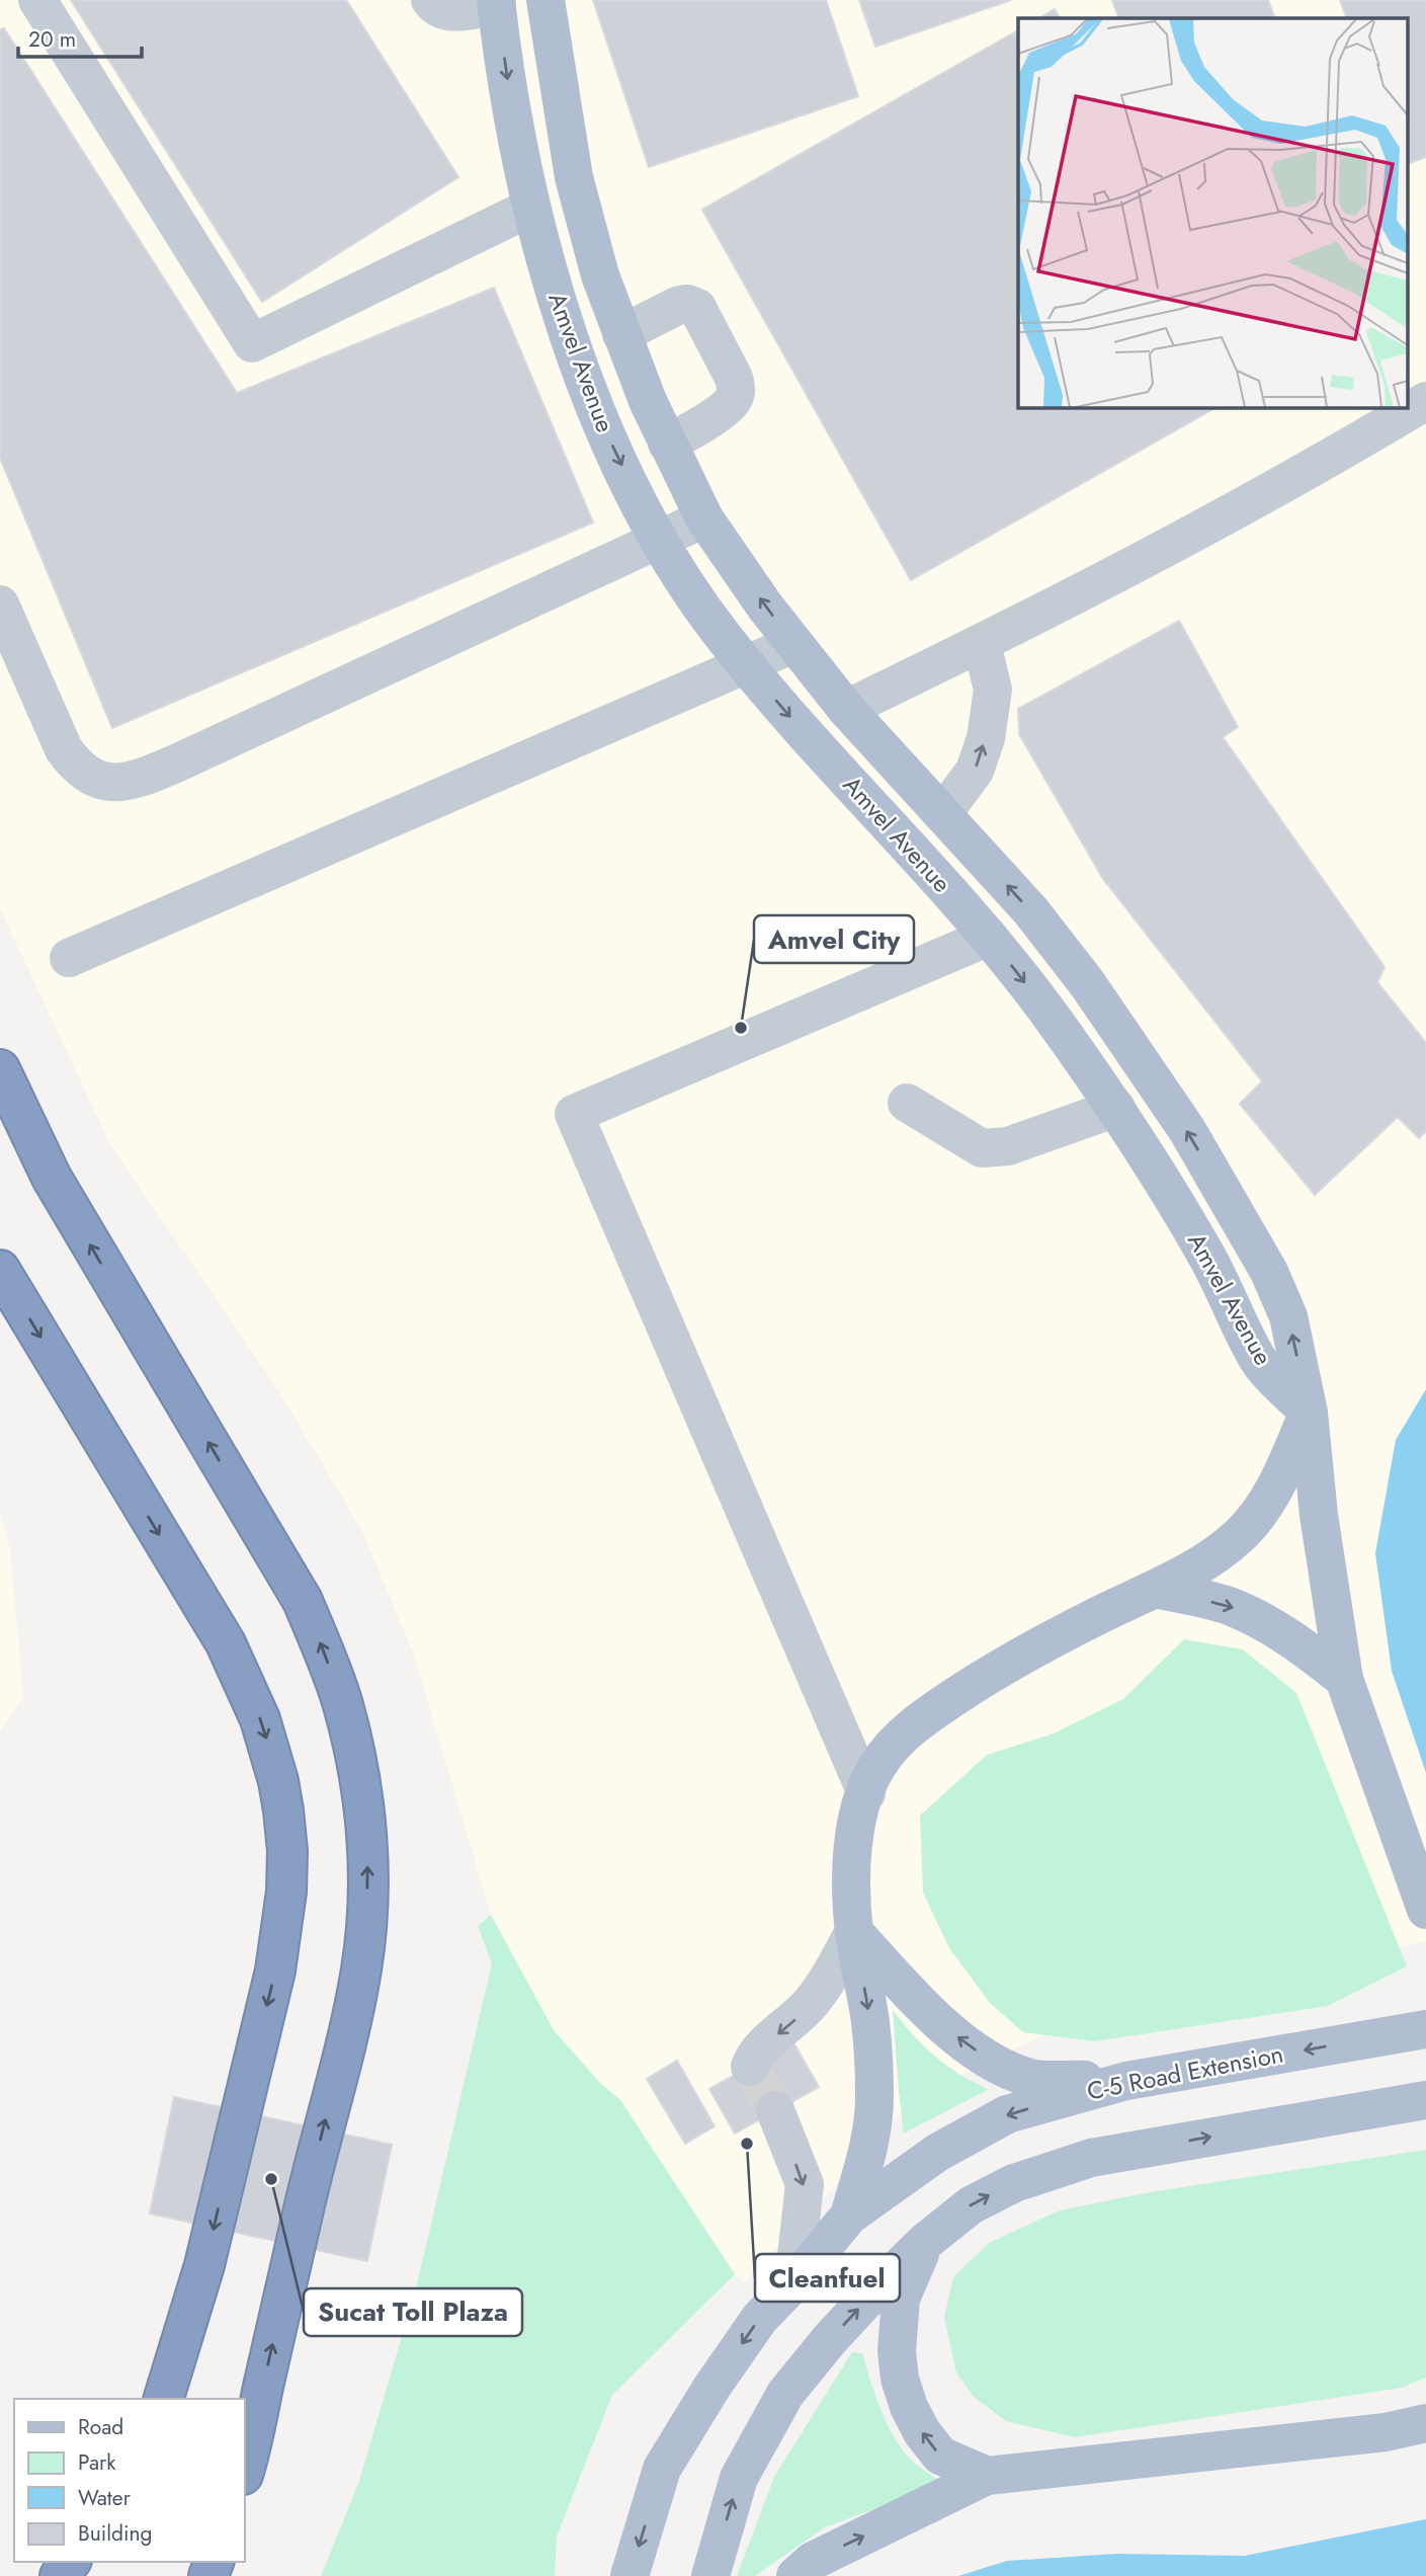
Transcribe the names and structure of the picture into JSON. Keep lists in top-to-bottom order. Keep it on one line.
{"streets":{"main road":["Amvel Avenue","C-5 Road Extension"]},"places":["Amvel City","Cleanfuel","Sucat Toll Plaza"],"legend":["Road","Park","Water","Building"],"scale_bar":"20 m"}
